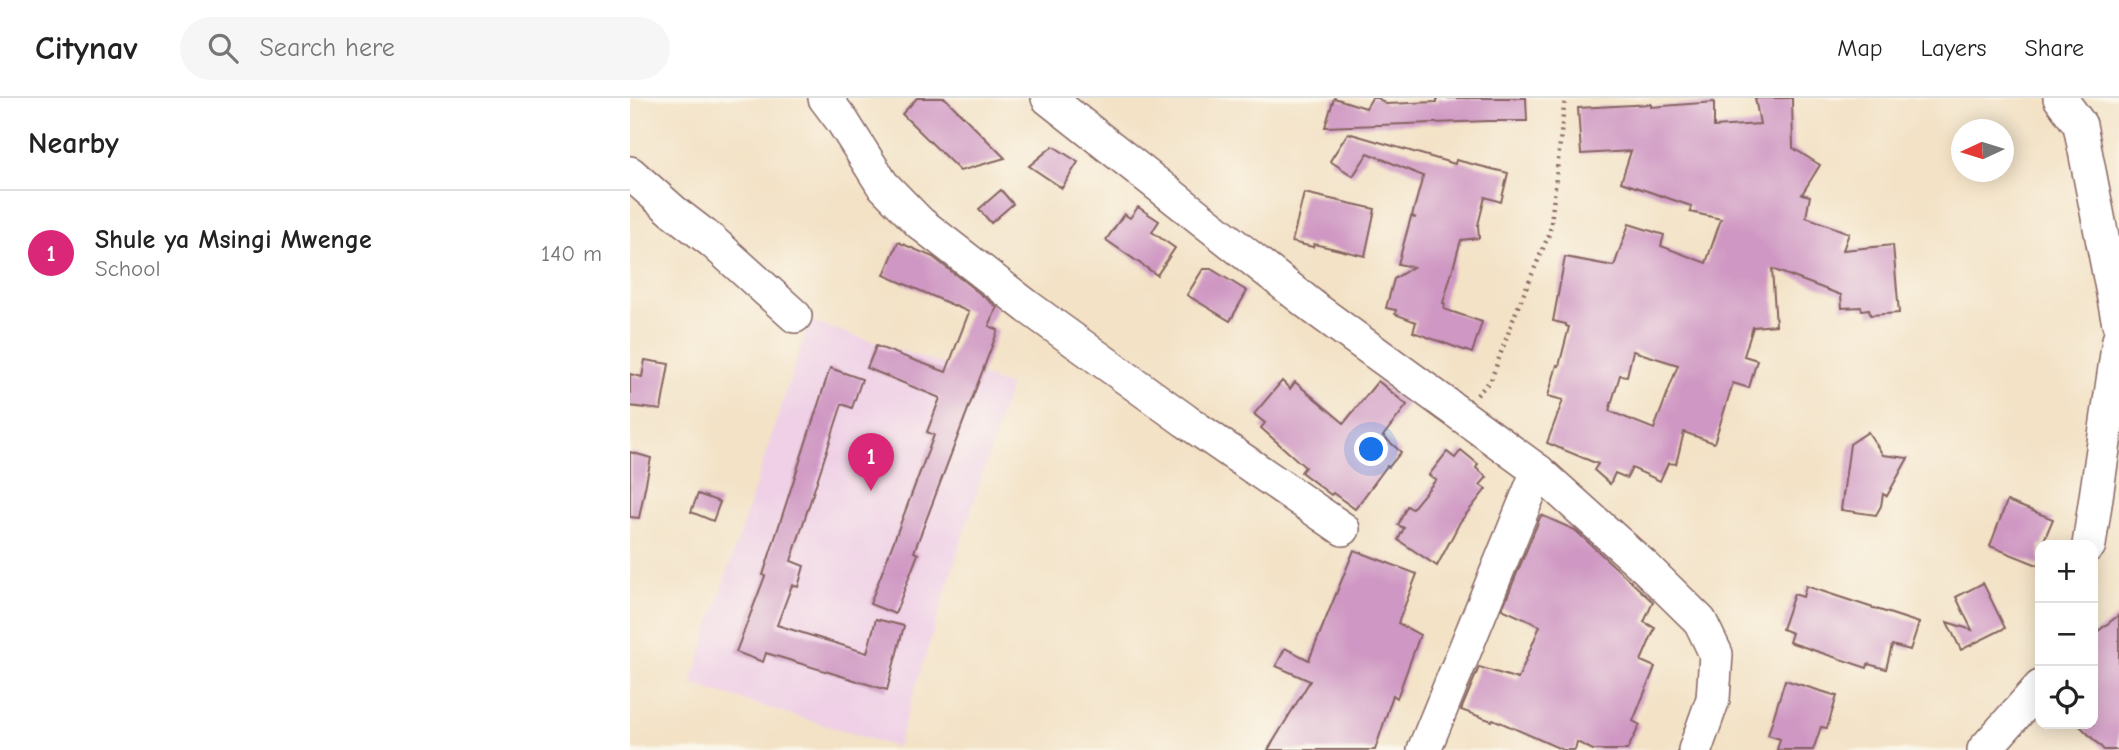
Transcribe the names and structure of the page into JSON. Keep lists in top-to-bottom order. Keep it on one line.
{"north":"left","page":{"header":"Citynav","search":"Search here","nav":["Map","Layers","Share"],"heading":"Nearby","list":[{"mark":"1","name":"Shule ya Msingi Mwenge","note":"School","value":"140 m"}],"pins":"1","map_buttons":["+","−"]}}
